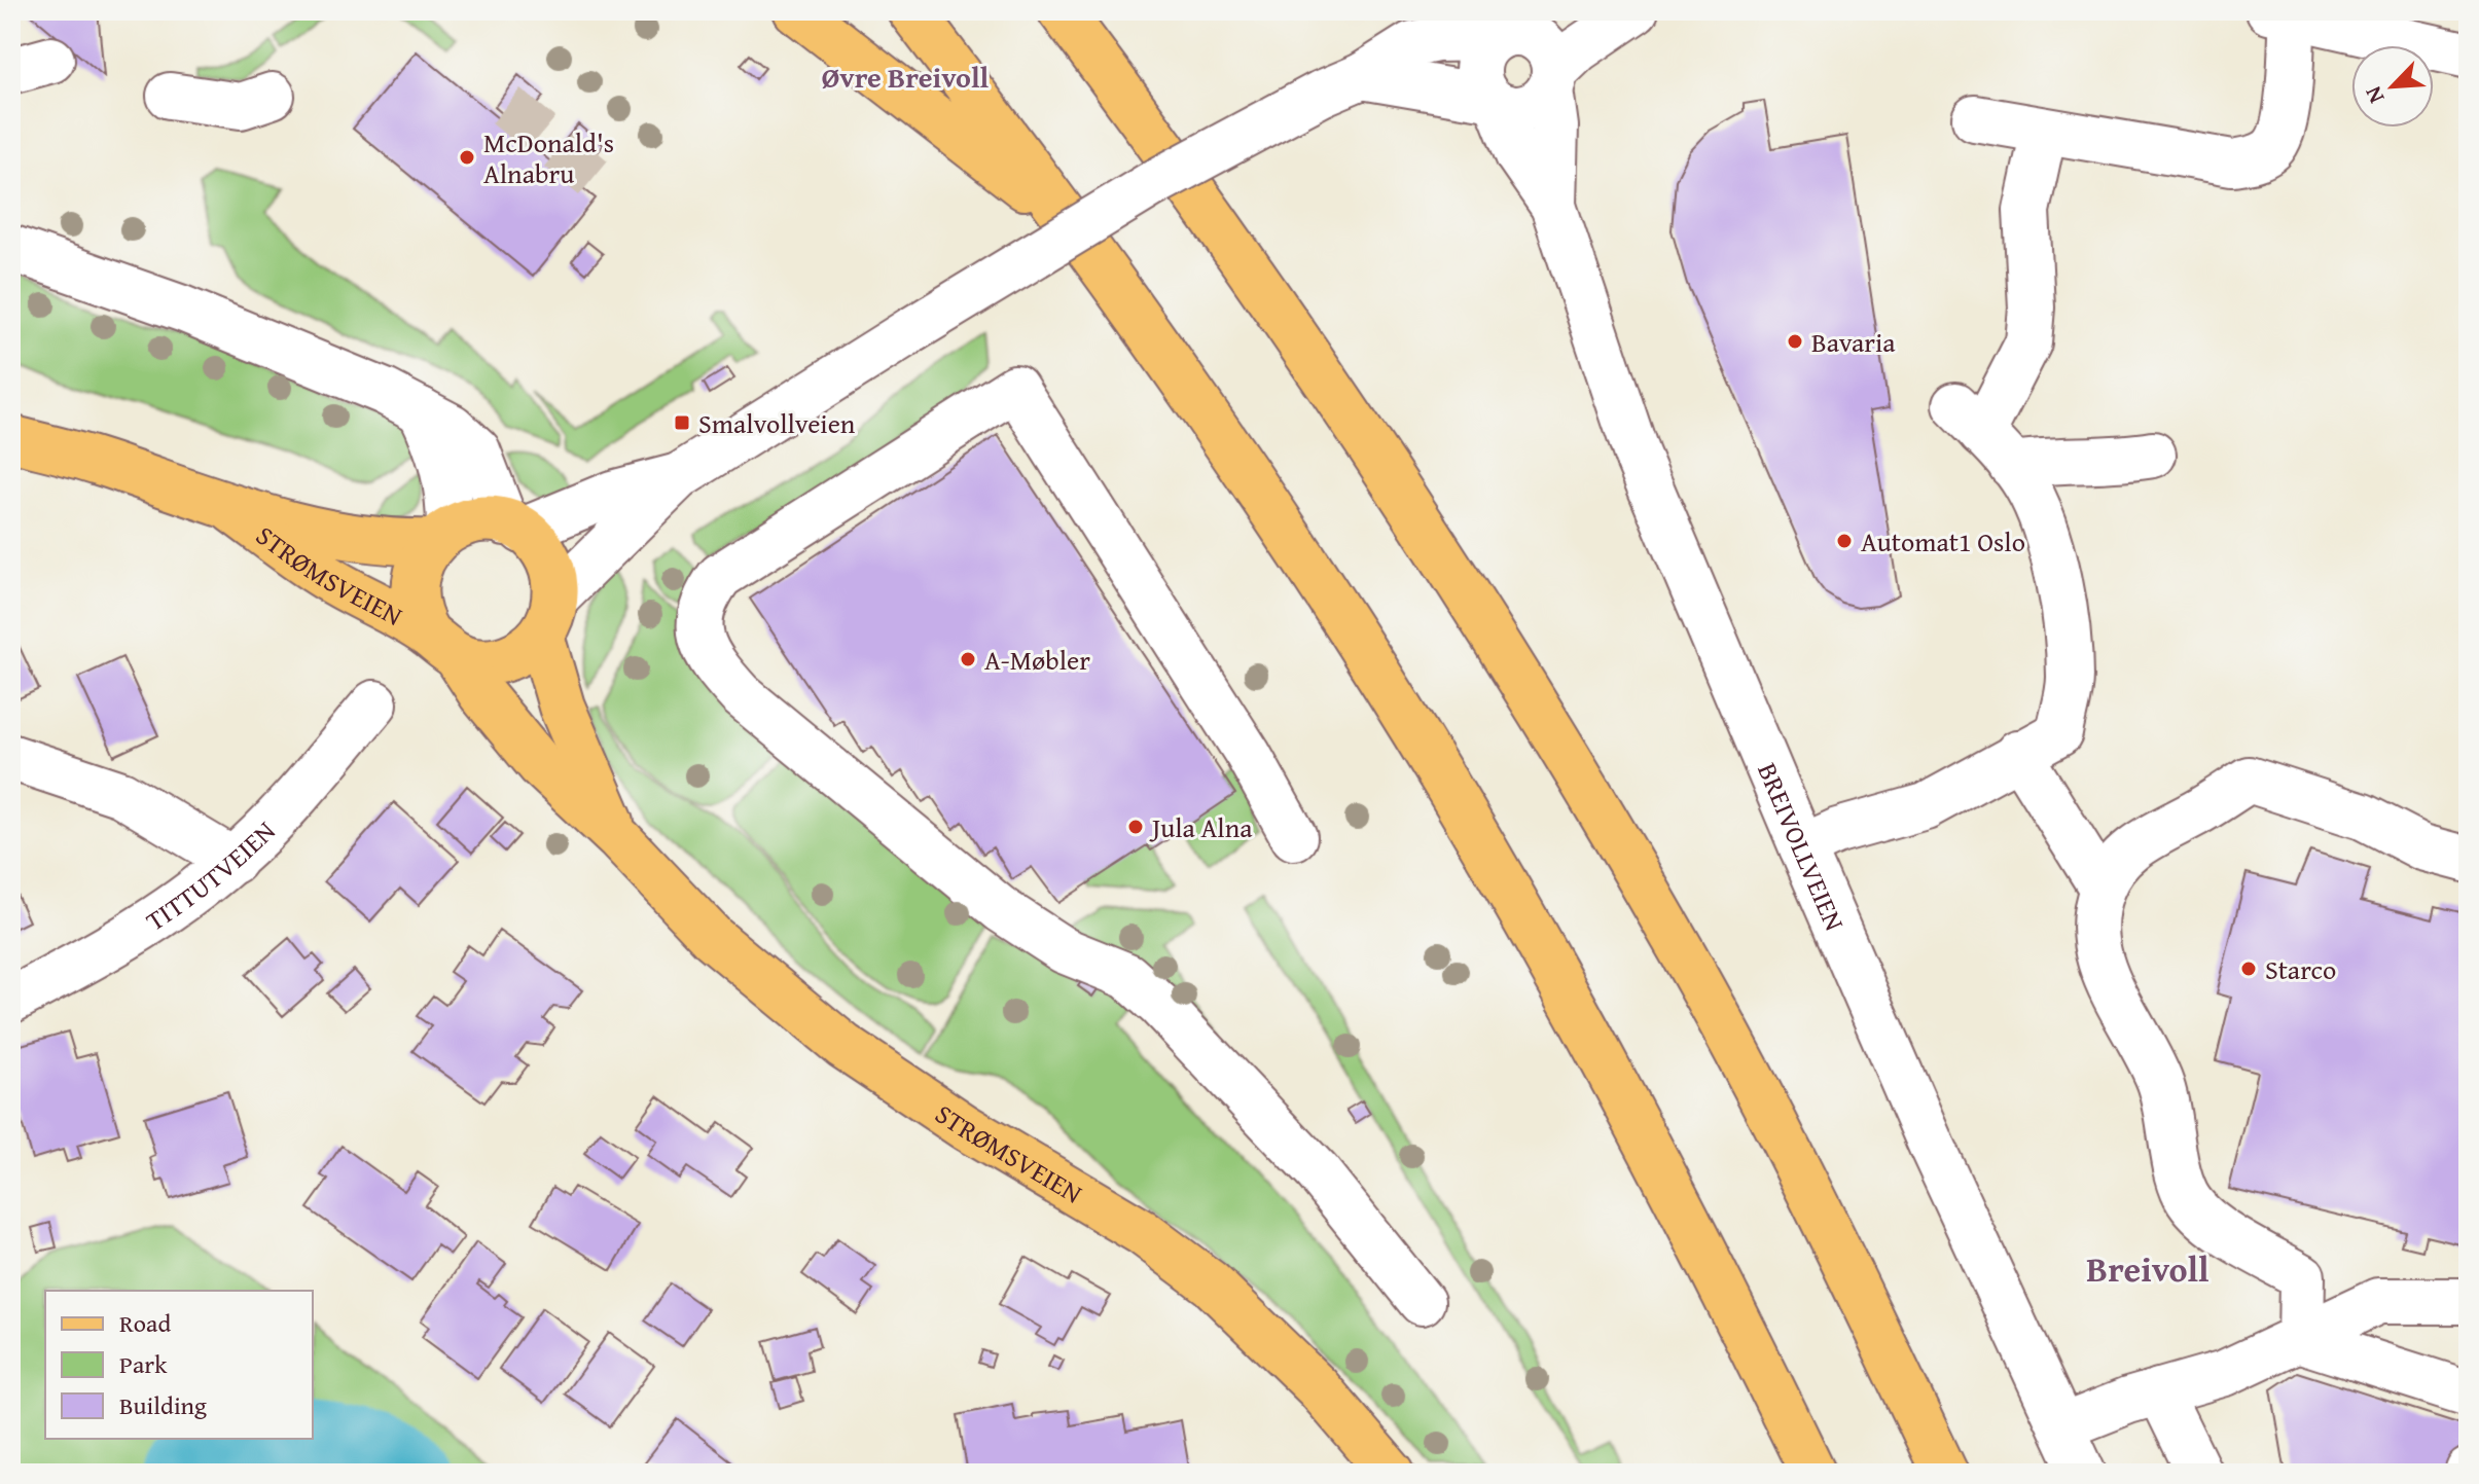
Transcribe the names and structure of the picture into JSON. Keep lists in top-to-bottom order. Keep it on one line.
{"streets":{"main road":["STRØMSVEIEN"],"street":["BREIVOLLVEIEN","TITTUTVEIEN"]},"districts":["Øvre Breivoll","Breivoll"],"places":{"other":["McDonald's Alnabru","Bavaria","Automat1 Oslo","A-Møbler","Jula Alna","Starco"],"transit":["Smalvollveien"]},"legend":["Road","Park","Building"],"north":"bottom left"}
